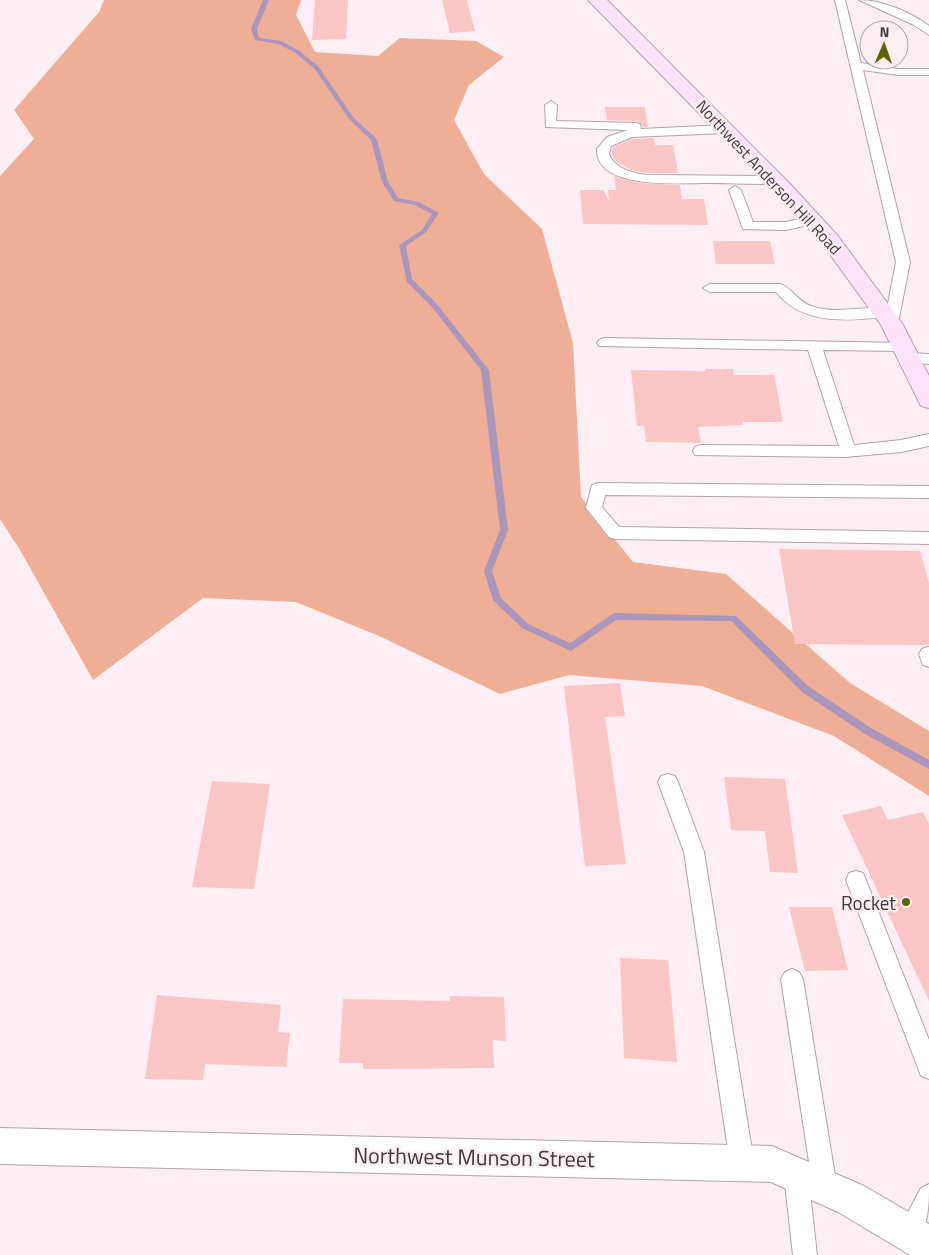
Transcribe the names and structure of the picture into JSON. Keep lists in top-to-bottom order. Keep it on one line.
{"streets":{"main road":["Northwest Anderson Hill Road"],"street":["Northwest Munson Street"]},"places":["Rocket"],"north":"top"}
